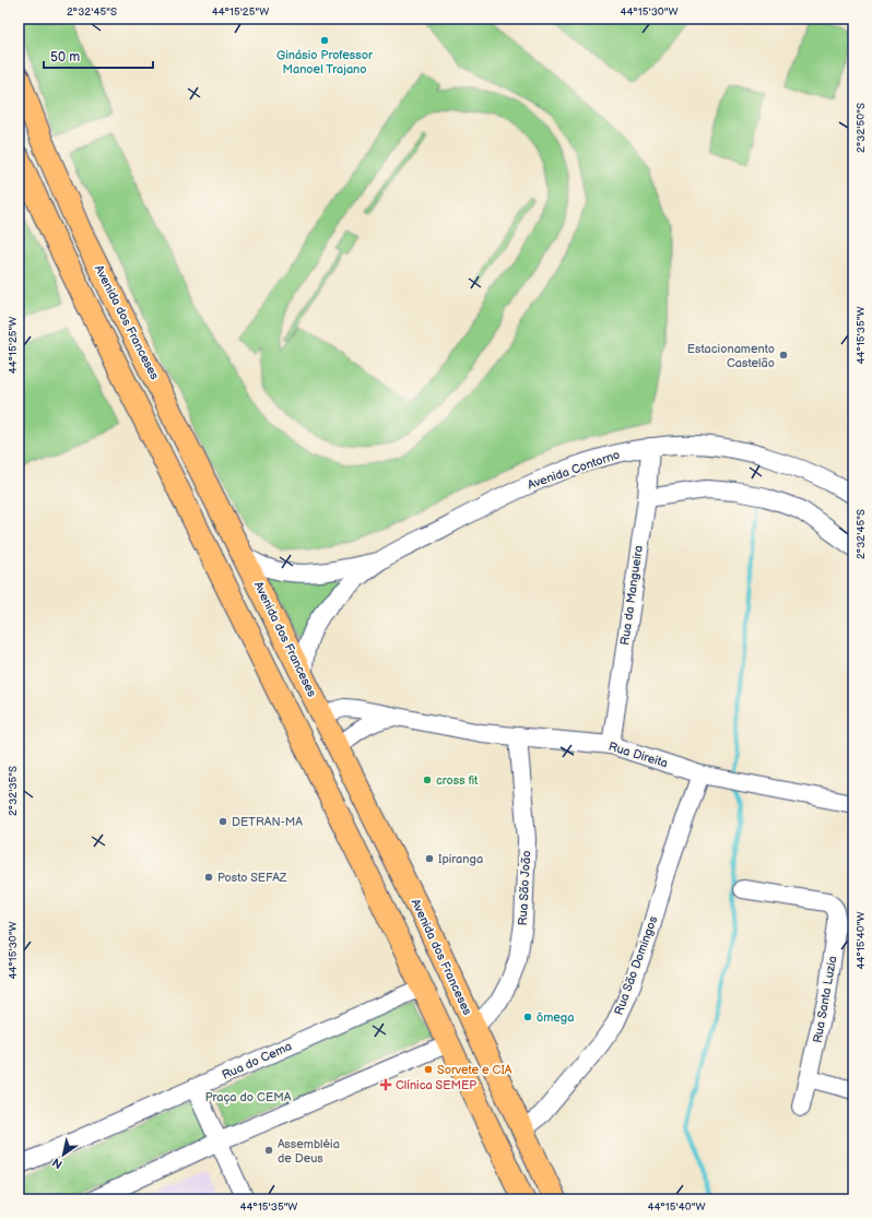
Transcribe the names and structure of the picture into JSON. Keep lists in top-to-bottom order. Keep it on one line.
{"streets":{"main road":["Avenida dos Franceses"],"street":["Avenida Contorno","Rua da Mangueira","Rua Direita","Rua São João","Rua São Domingos","Rua Santa Luzia","Rua do Cema"]},"crossings":[["Avenida dos Franceses","Avenida Contorno"],["Avenida dos Franceses","Rua Direita"],["Avenida dos Franceses","Rua São João"],["Avenida dos Franceses","Rua São Domingos"],["Avenida Contorno","Rua da Mangueira"],["Rua da Mangueira","Rua Direita"],["Rua Direita","Rua São João"],["Rua Direita","Rua São Domingos"]],"parks":["Praça do CEMA"],"places":{"other":["Ginásio Professor Manoel Trajano","Estacionamento Castelão","cross fit","DETRAN-MA","Ipiranga","Posto SEFAZ","ômega","Sorvete e CIA","Assembléia de Deus"],"health":["Clínica SEMEP"]},"scale_bar":"50 m","north":"bottom left","coordinates":["2°32'45\"S","44°15'25\"W","44°15'30\"W","2°32'50\"S","44°15'35\"W","2°32'35\"S","44°15'40\"W"]}
